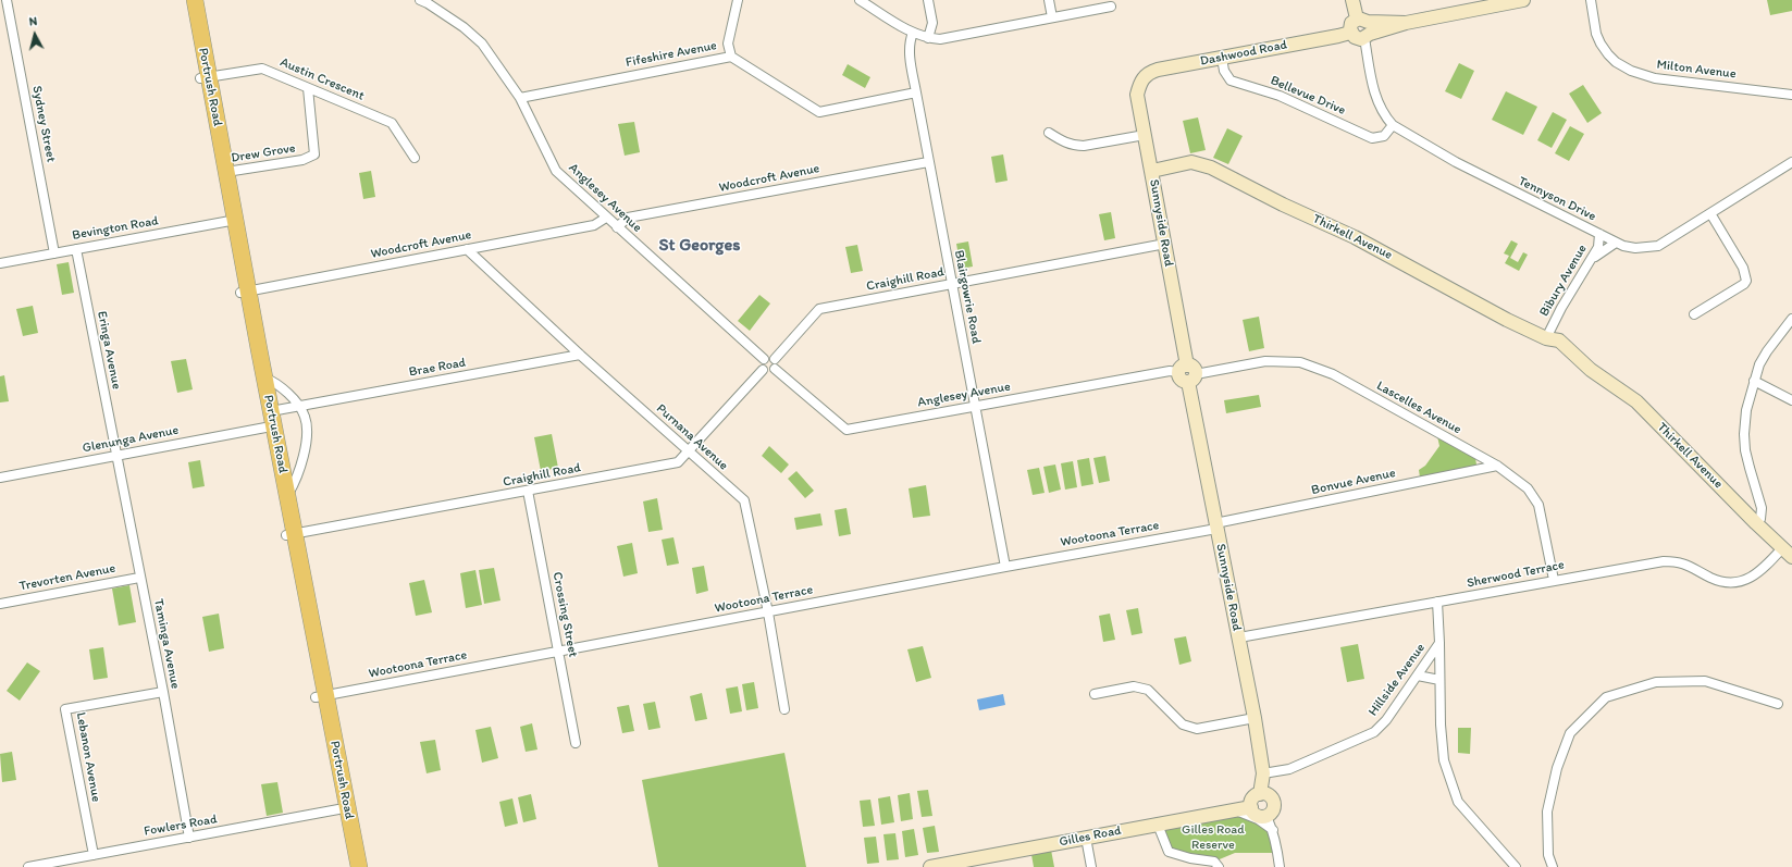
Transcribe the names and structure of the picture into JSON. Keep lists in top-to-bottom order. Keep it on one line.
{"streets":{"highway":["Portrush Road"],"street":["Dashwood Road","Fifeshire Avenue","Milton Avenue","Austin Crescent","Bellevue Drive","Sydney Street","Drew Grove","Woodcroft Avenue","Anglesey Avenue","Tennyson Drive","Sunnyside Road","Bevington Road","Thirkell Avenue","Craighill Road","Bibury Avenue","Blairgowrie Road","Eringa Avenue","Brae Road","Lascelles Avenue","Purnana Avenue","Glenunga Avenue","Bonvue Avenue","Wootoona Terrace","Sherwood Terrace","Trevorten Avenue","Crossing Street","Taminga Avenue","Hillside Avenue","Lebanon Avenue","Fowlers Road","Gilles Road"]},"crossings":[["Dashwood Road","Bellevue Drive"],["Dashwood Road","Tennyson Drive"],["Dashwood Road","Sunnyside Road"],["Fifeshire Avenue","Anglesey Avenue"],["Fifeshire Avenue","Blairgowrie Road"],["Austin Crescent","Portrush Road"],["Austin Crescent","Drew Grove"],["Portrush Road","Drew Grove"],["Portrush Road","Woodcroft Avenue"],["Portrush Road","Bevington Road"],["Portrush Road","Craighill Road"],["Portrush Road","Brae Road"],["Portrush Road","Glenunga Avenue"],["Portrush Road","Wootoona Terrace"],["Portrush Road","Fowlers Road"],["Bellevue Drive","Tennyson Drive"],["Sydney Street","Bevington Road"],["Woodcroft Avenue","Anglesey Avenue"],["Woodcroft Avenue","Blairgowrie Road"],["Woodcroft Avenue","Purnana Avenue"],["Anglesey Avenue","Sunnyside Road"],["Anglesey Avenue","Craighill Road"],["Anglesey Avenue","Blairgowrie Road"],["Anglesey Avenue","Lascelles Avenue"],["Tennyson Drive","Bibury Avenue"],["Sunnyside Road","Thirkell Avenue"],["Sunnyside Road","Craighill Road"],["Sunnyside Road","Lascelles Avenue"],["Sunnyside Road","Bonvue Avenue"],["Sunnyside Road","Wootoona Terrace"],["Sunnyside Road","Sherwood Terrace"],["Sunnyside Road","Hillside Avenue"],["Sunnyside Road","Gilles Road"],["Bevington Road","Eringa Avenue"],["Thirkell Avenue","Bibury Avenue"],["Thirkell Avenue","Sherwood Terrace"],["Craighill Road","Blairgowrie Road"],["Craighill Road","Purnana Avenue"],["Craighill Road","Crossing Street"],["Blairgowrie Road","Wootoona Terrace"],["Eringa Avenue","Glenunga Avenue"],["Eringa Avenue","Taminga Avenue"],["Brae Road","Purnana Avenue"],["Lascelles Avenue","Bonvue Avenue"],["Lascelles Avenue","Sherwood Terrace"],["Purnana Avenue","Wootoona Terrace"],["Glenunga Avenue","Taminga Avenue"],["Bonvue Avenue","Wootoona Terrace"],["Wootoona Terrace","Crossing Street"],["Sherwood Terrace","Hillside Avenue"],["Trevorten Avenue","Taminga Avenue"],["Taminga Avenue","Lebanon Avenue"],["Taminga Avenue","Fowlers Road"],["Lebanon Avenue","Fowlers Road"]],"districts":["St Georges"],"parks":["Gilles Road Reserve"],"north":"top"}
